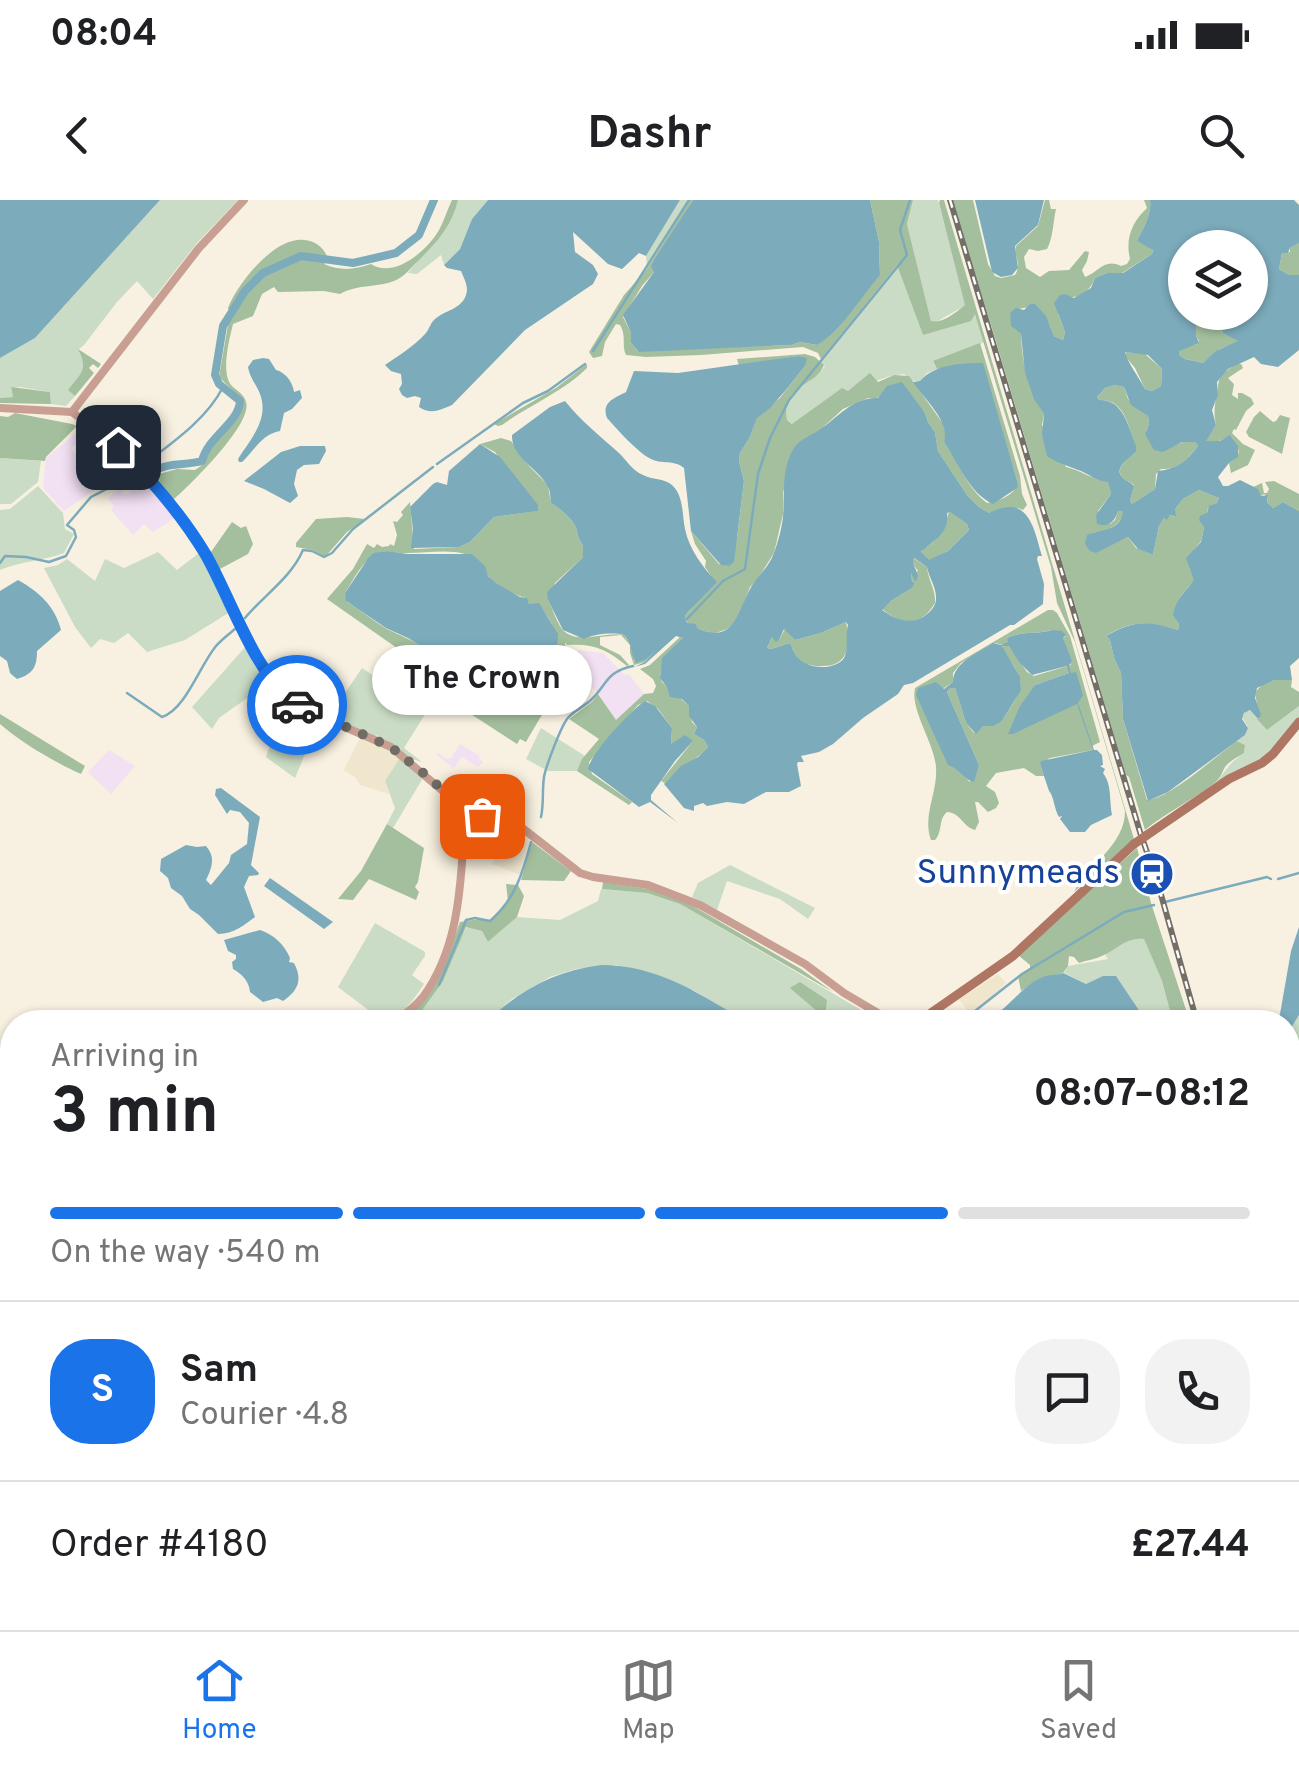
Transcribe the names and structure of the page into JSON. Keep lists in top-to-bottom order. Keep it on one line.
{"places":{"other":["The Crown"],"station":["Sunnymeads"]},"page":{"status":"08:04","header":"Dashr","bubble":"The Crown","heading":["3 min","Arriving in","08:07–08:12"],"panel":["Sam","Courier · 4.8","Order #4180","£27.44"],"bar":"On the way · 540 m","round":"S","tabs":["Home","Map","Saved"]}}
